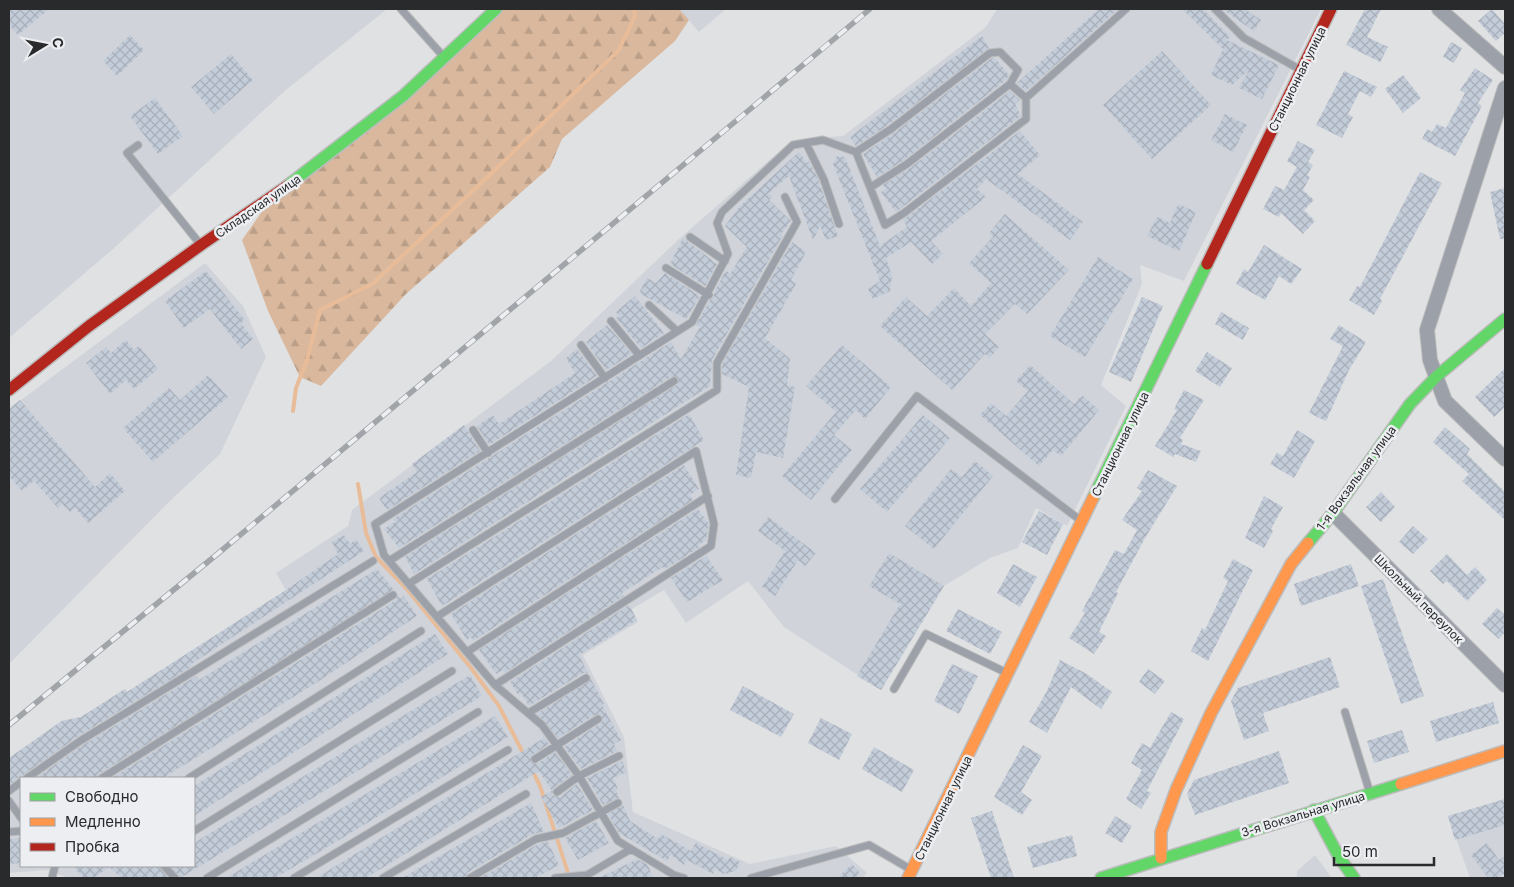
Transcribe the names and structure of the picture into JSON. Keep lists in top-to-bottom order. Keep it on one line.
{"streets":{"street":["Станционная улица","Складская улица","1-я Вокзальная улица","Школьный переулок","3-я Вокзальная улица"]},"crossings":[["1-я Вокзальная улица","Школьный переулок"],["1-я Вокзальная улица","3-я Вокзальная улица"]],"legend":["Свободно","Медленно","Пробка"],"scale_bar":"50 m","north":"right"}
